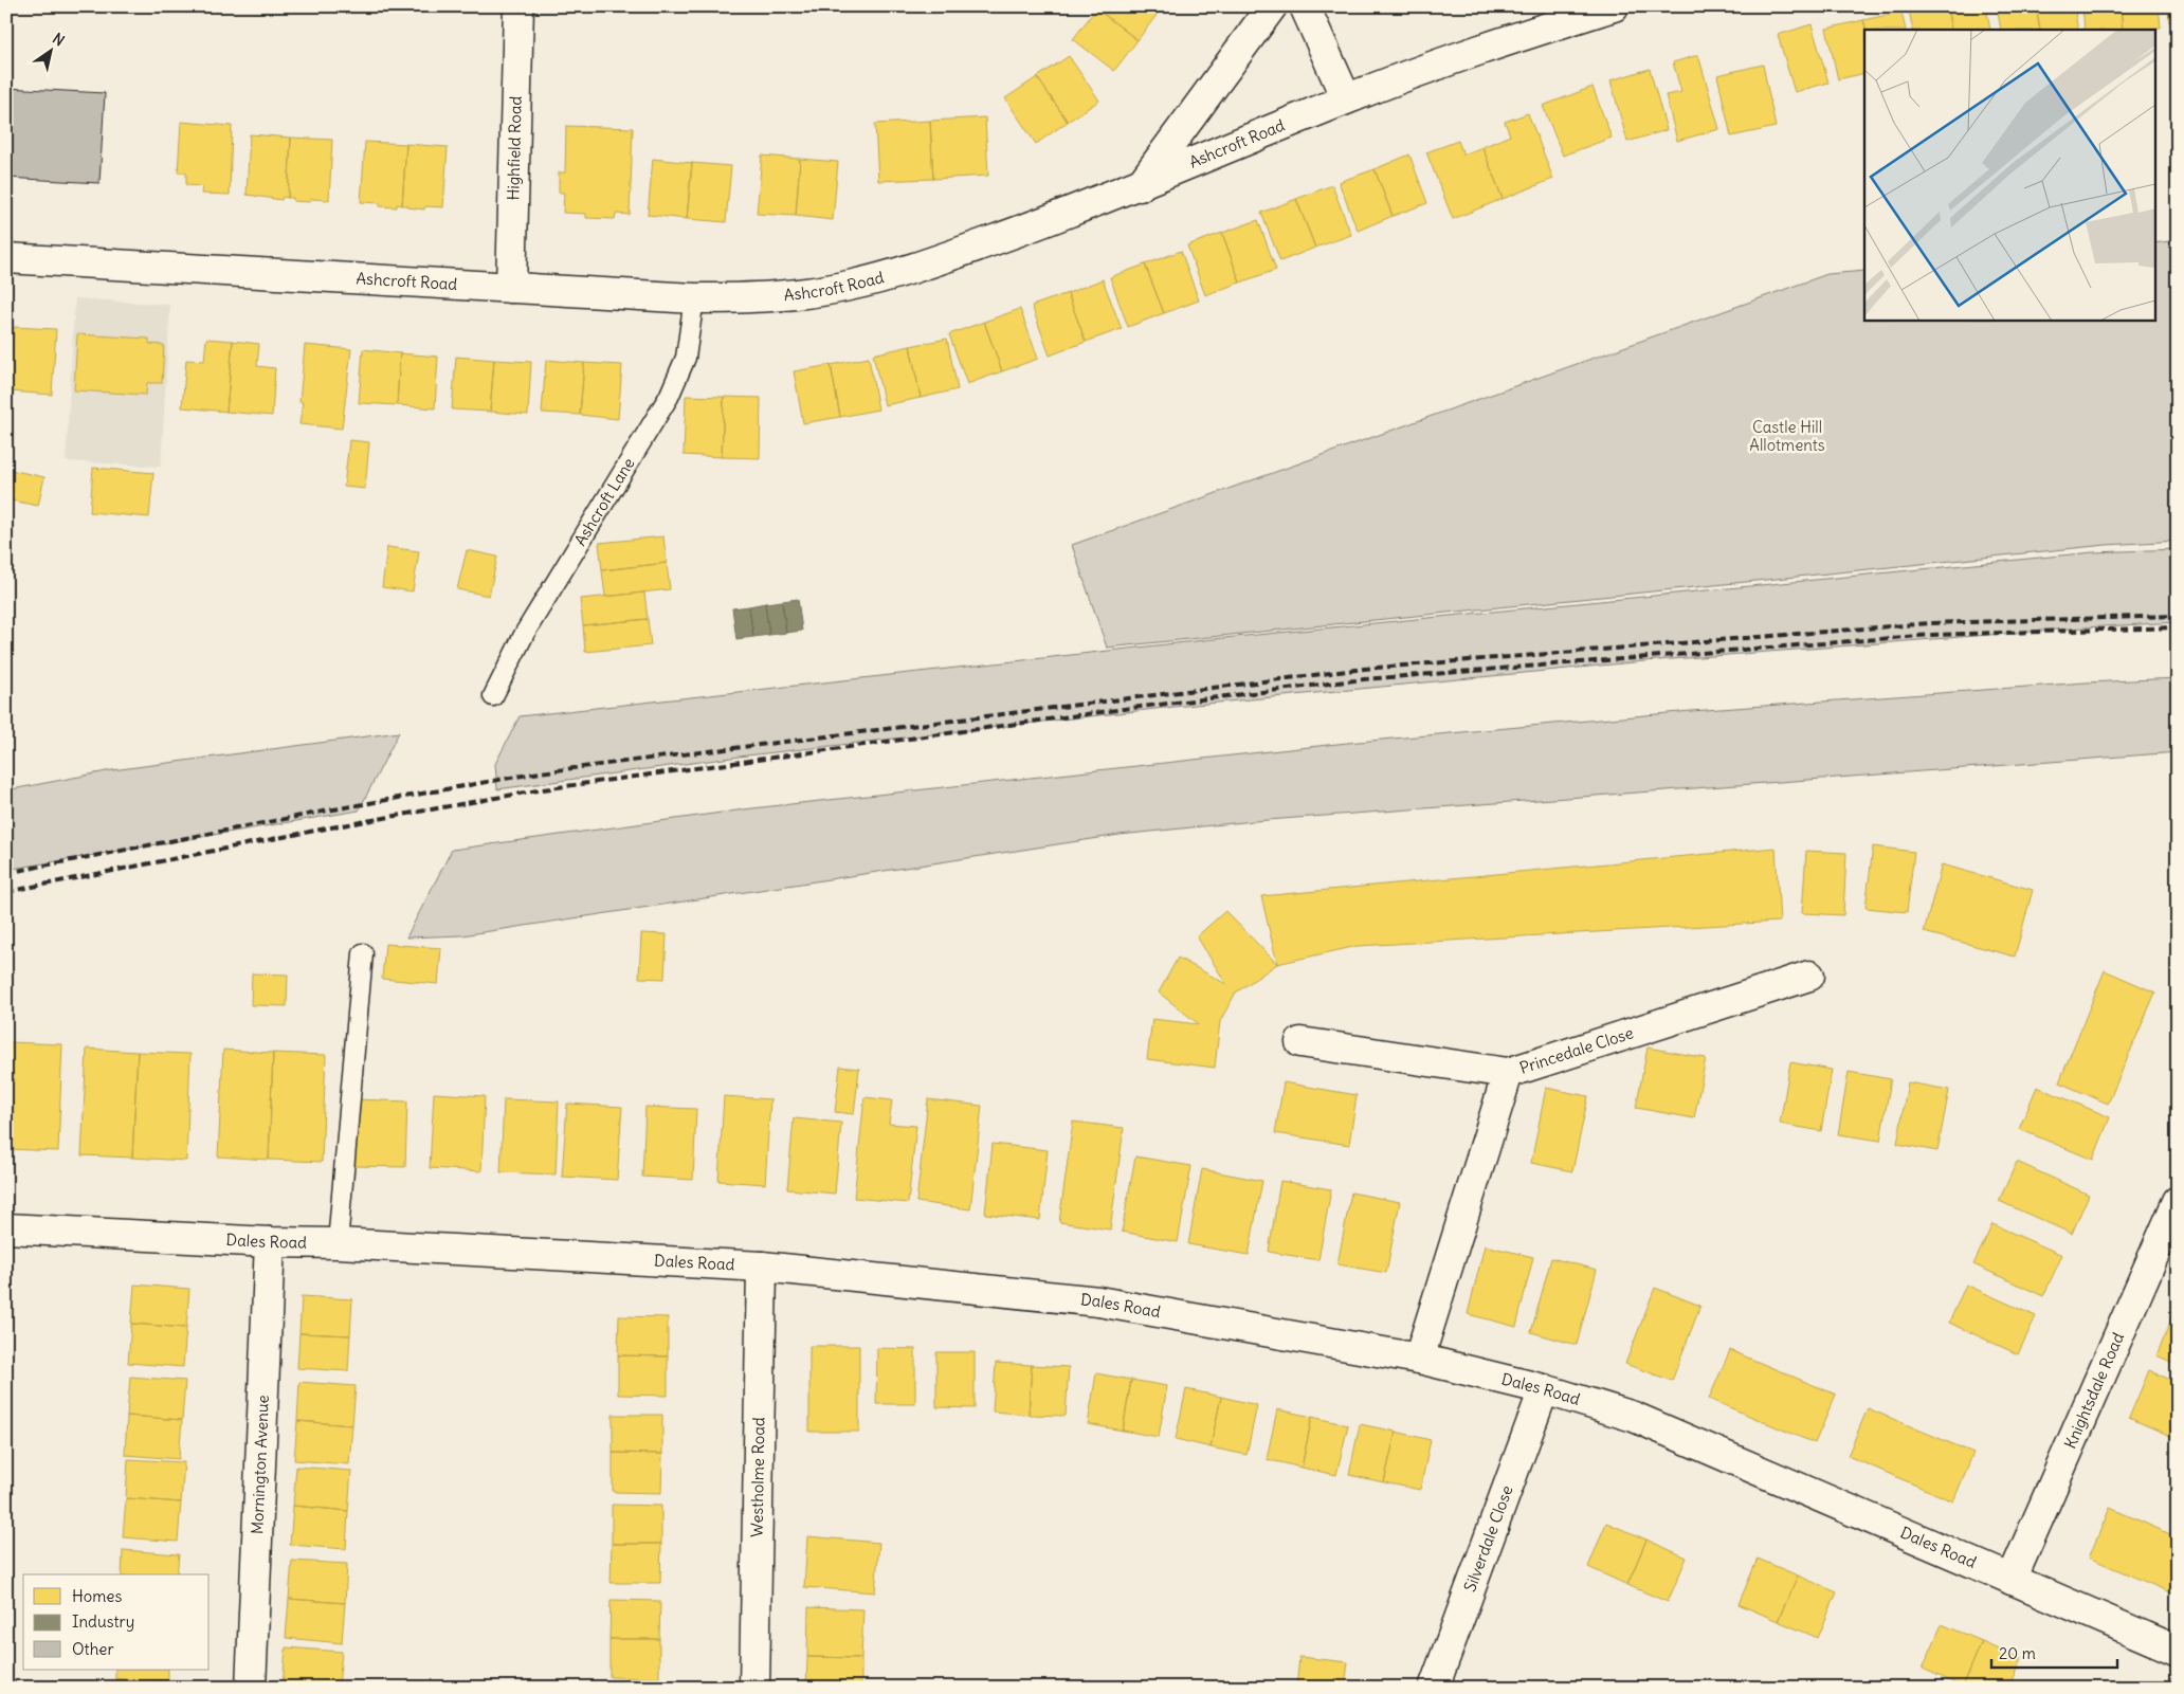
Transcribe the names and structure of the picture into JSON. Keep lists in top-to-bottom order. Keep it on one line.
{"streets":{"street":["Ashcroft Road","Highfield Road","Princedale Close","Dales Road","Knightsdale Road","Mornington Avenue","Westholme Road","Silverdale Close"],"lane":["Ashcroft Lane"]},"crossings":[["Ashcroft Road","Highfield Road"],["Ashcroft Road","Ashcroft Lane"],["Princedale Close","Dales Road"],["Dales Road","Knightsdale Road"],["Dales Road","Mornington Avenue"],["Dales Road","Westholme Road"],["Dales Road","Silverdale Close"]],"parks":["Castle Hill Allotments"],"legend":["Homes","Industry","Other"],"scale_bar":"20 m","north":"top right"}
